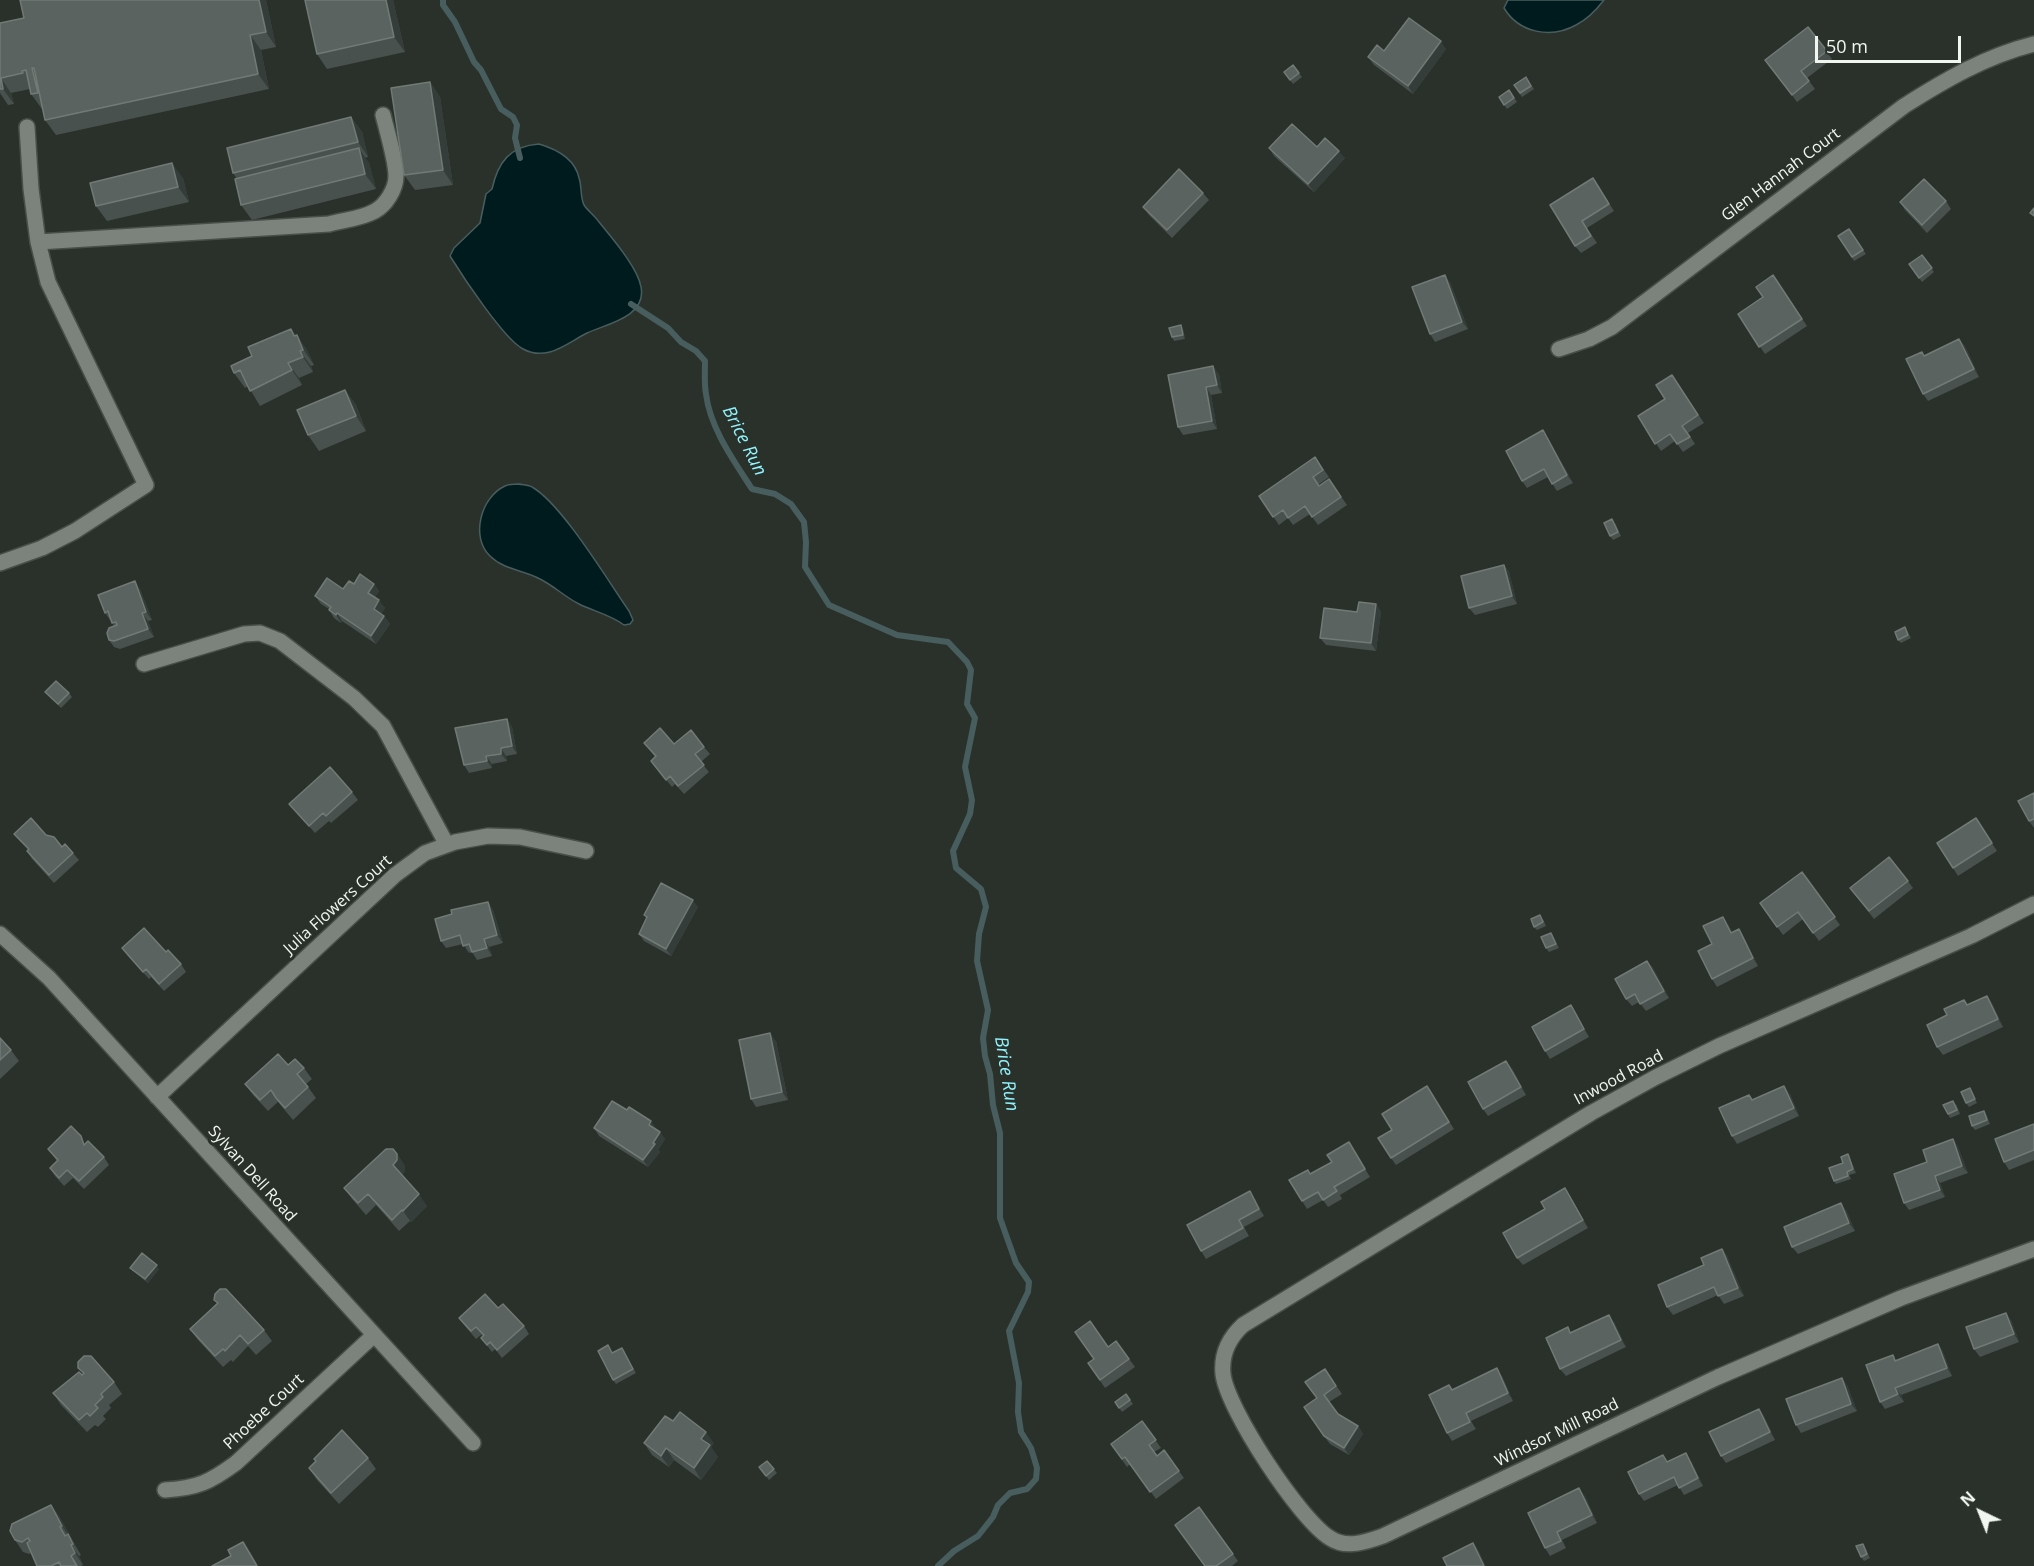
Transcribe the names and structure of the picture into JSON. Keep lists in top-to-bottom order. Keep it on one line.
{"streets":{"street":["Glen Hannah Court","Julia Flowers Court","Inwood Road","Sylvan Dell Road","Phoebe Court","Windsor Mill Road"]},"crossings":[["Julia Flowers Court","Sylvan Dell Road"],["Inwood Road","Windsor Mill Road"],["Sylvan Dell Road","Phoebe Court"]],"water":["Brice Run"],"scale_bar":"50 m","north":"top left"}
